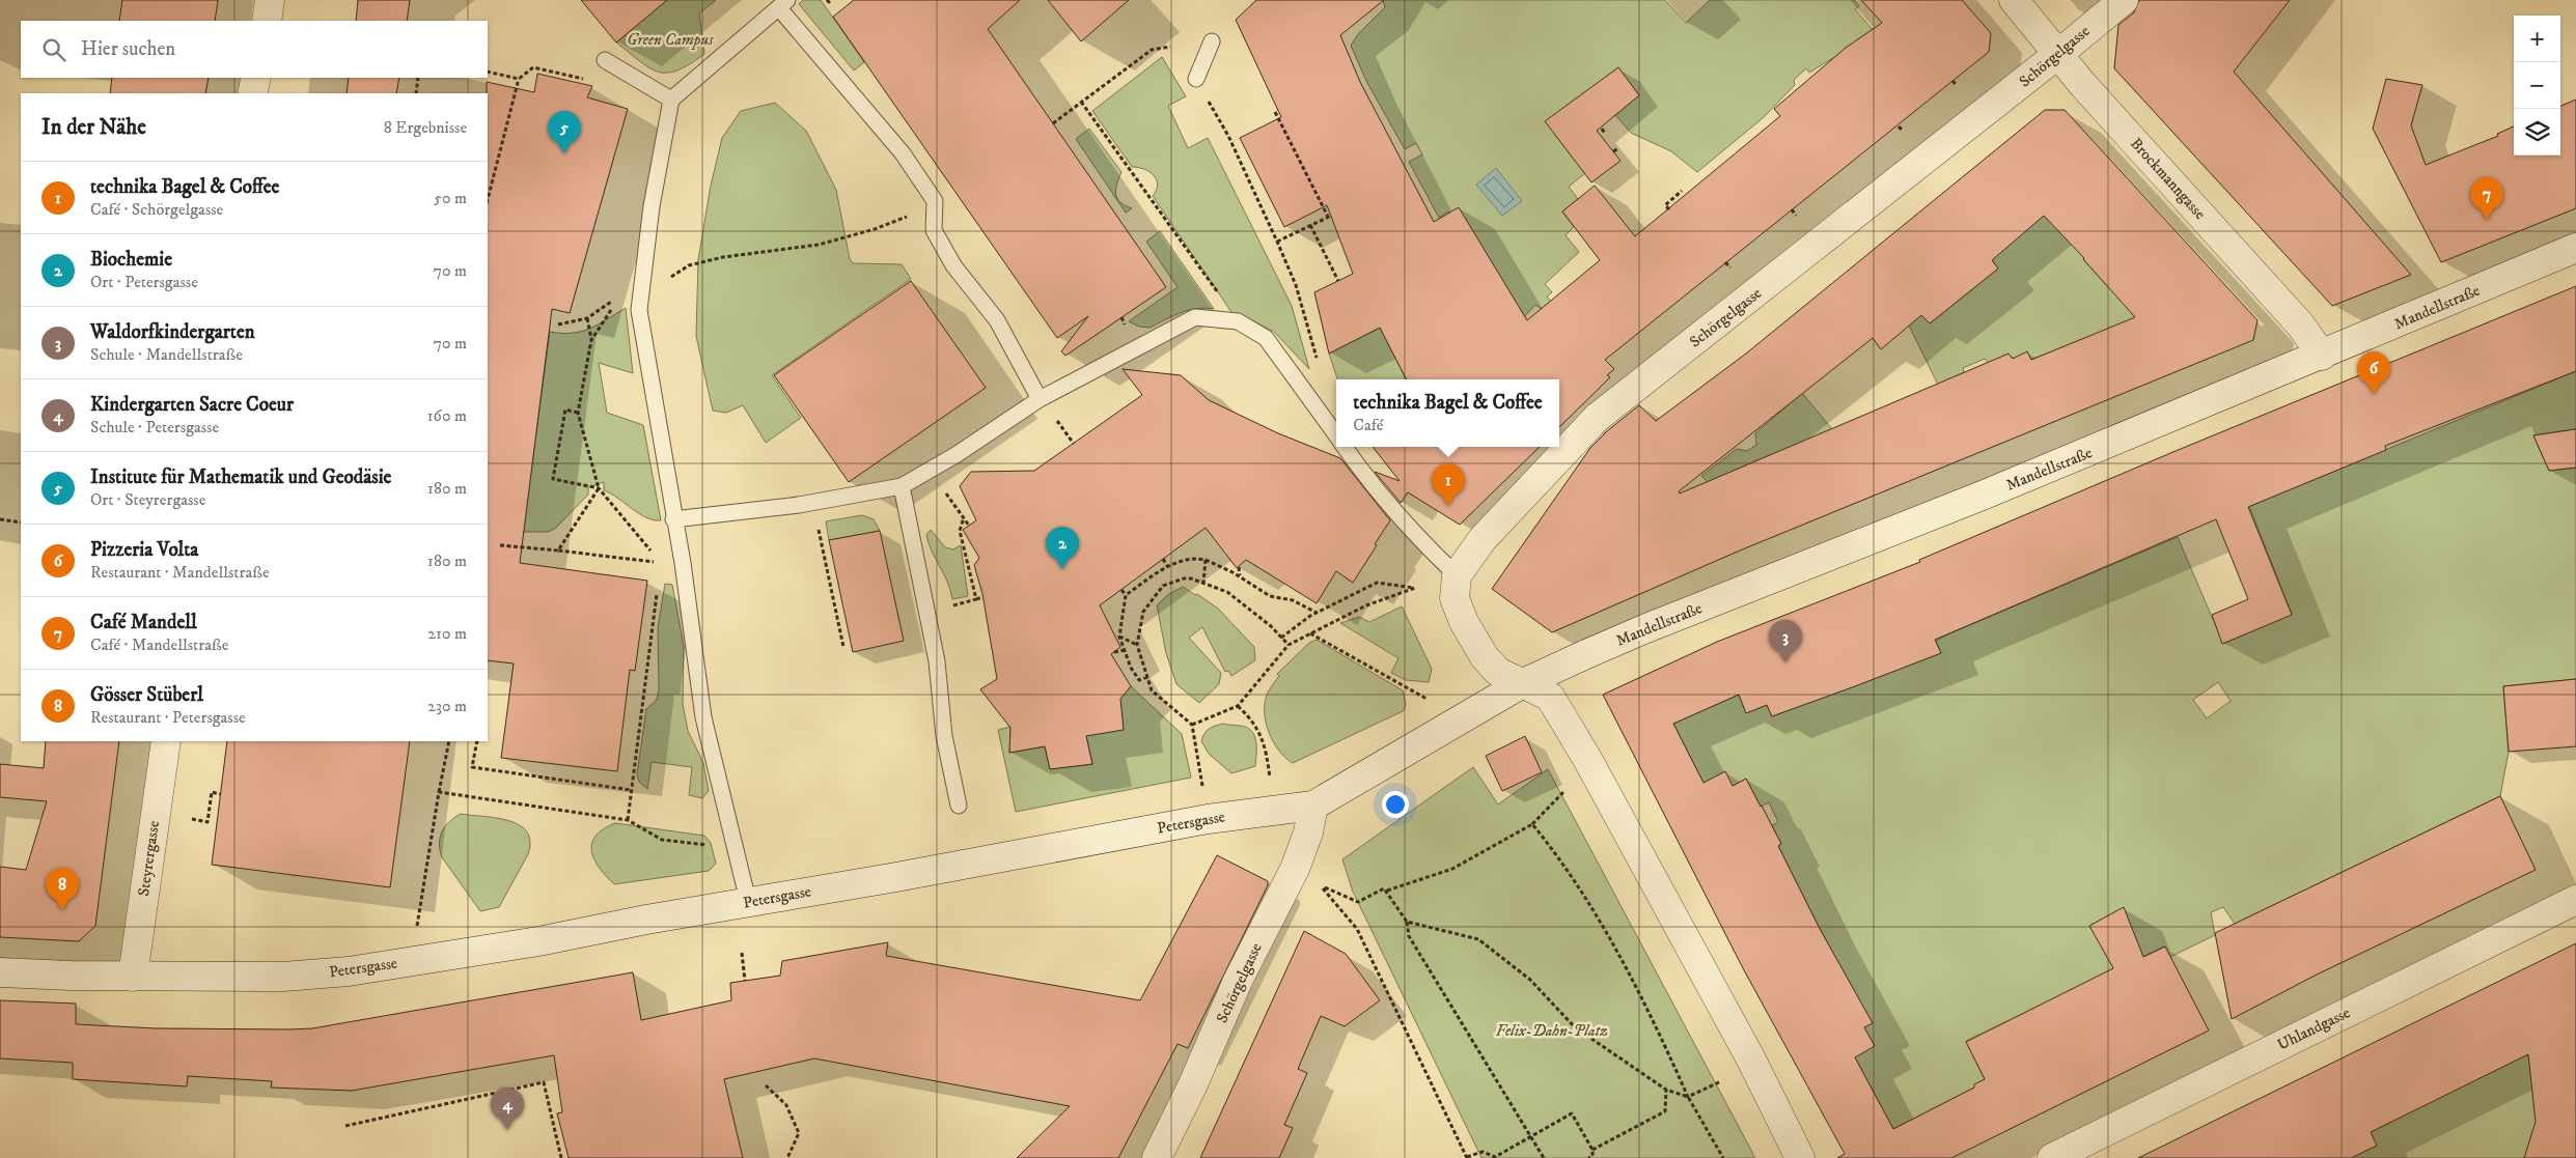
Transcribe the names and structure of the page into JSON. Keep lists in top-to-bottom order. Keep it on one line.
{"streets":{"street":["Schörgelgasse","Brockmanngasse","Mandellstraße","Petersgasse","Steyrergasse","Uhlandgasse"]},"crossings":[["Schörgelgasse","Brockmanngasse"],["Schörgelgasse","Petersgasse"],["Brockmanngasse","Mandellstraße"],["Mandellstraße","Petersgasse"],["Petersgasse","Steyrergasse"]],"parks":["Green Campus","Felix-Dahn-Platz"],"page":{"map_buttons":["+","−"],"search":"Hier suchen","heading":["In der Nähe","8 Ergebnisse"],"pins":["5","7","6","1","2","3","8","4"],"list":[{"mark":"1","name":"technika Bagel & Coffee","note":"Café · Schörgelgasse","value":"50 m"},{"mark":"2","name":"Biochemie","note":"Ort · Petersgasse","value":"70 m"},{"mark":"3","name":"Waldorfkindergarten","note":"Schule · Mandellstraße","value":"70 m"},{"mark":"4","name":"Kindergarten Sacre Coeur","note":"Schule · Petersgasse","value":"160 m"},{"mark":"5","name":"Institute für Mathematik und Geodäsie","note":"Ort · Steyrergasse","value":"180 m"},{"mark":"6","name":"Pizzeria Volta","note":"Restaurant · Mandellstraße","value":"180 m"},{"mark":"7","name":"Café Mandell","note":"Café · Mandellstraße","value":"210 m"},{"mark":"8","name":"Gösser Stüberl","note":"Restaurant · Petersgasse","value":"230 m"}],"popup":["technika Bagel & Coffee","Café"]}}
